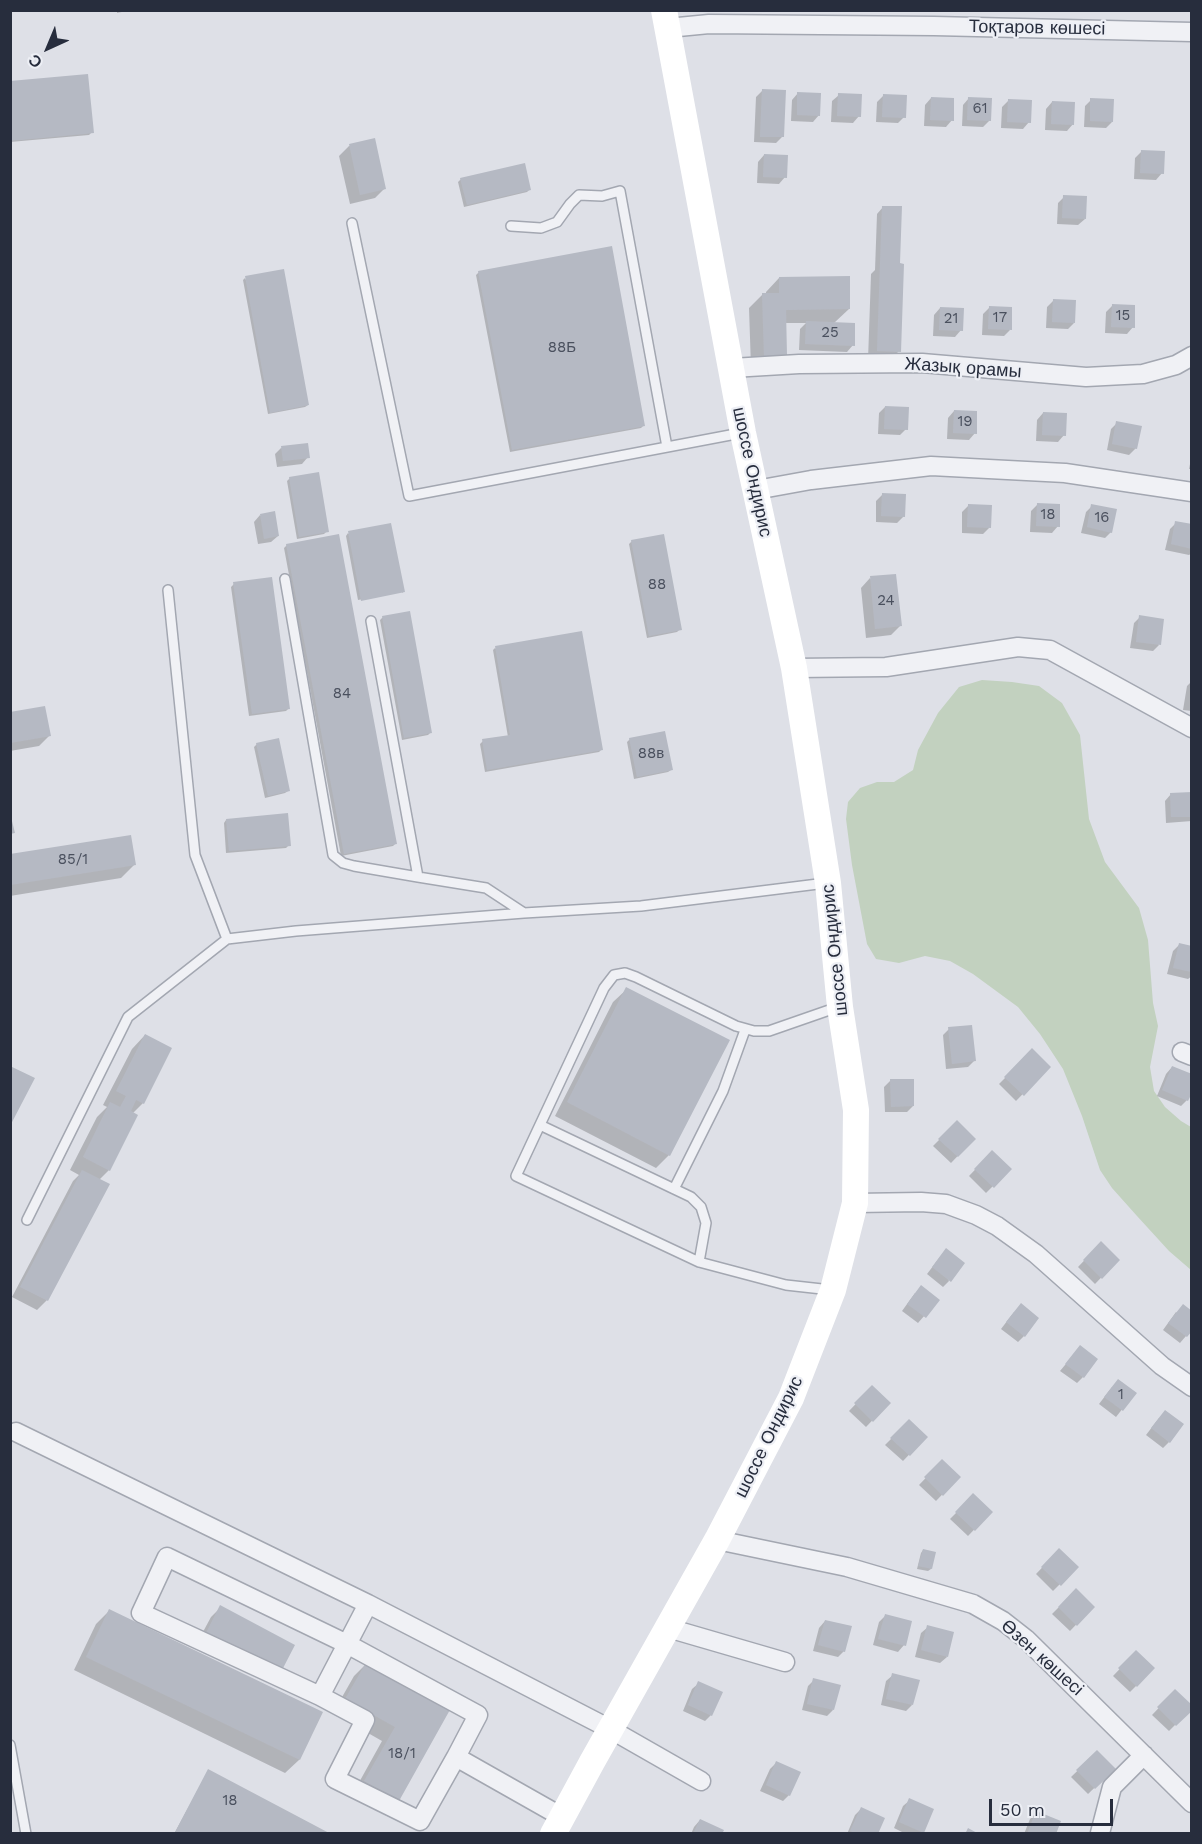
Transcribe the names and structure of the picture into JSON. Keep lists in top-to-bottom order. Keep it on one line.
{"streets":{"main road":["шоссе Ондирис"],"street":["Тоқтаров көшесі","Жазық орамы","Өзен көшесі"]},"crossings":[["Тоқтаров көшесі","шоссе Ондирис"],["Жазық орамы","шоссе Ондирис"],["шоссе Ондирис","Өзен көшесі"]],"house_numbers":["61","15","17","21","25","88Б","19","18","16","88","24","84","88в","85/1","1","18/1","18"],"scale_bar":"50 m","north":"bottom left"}
